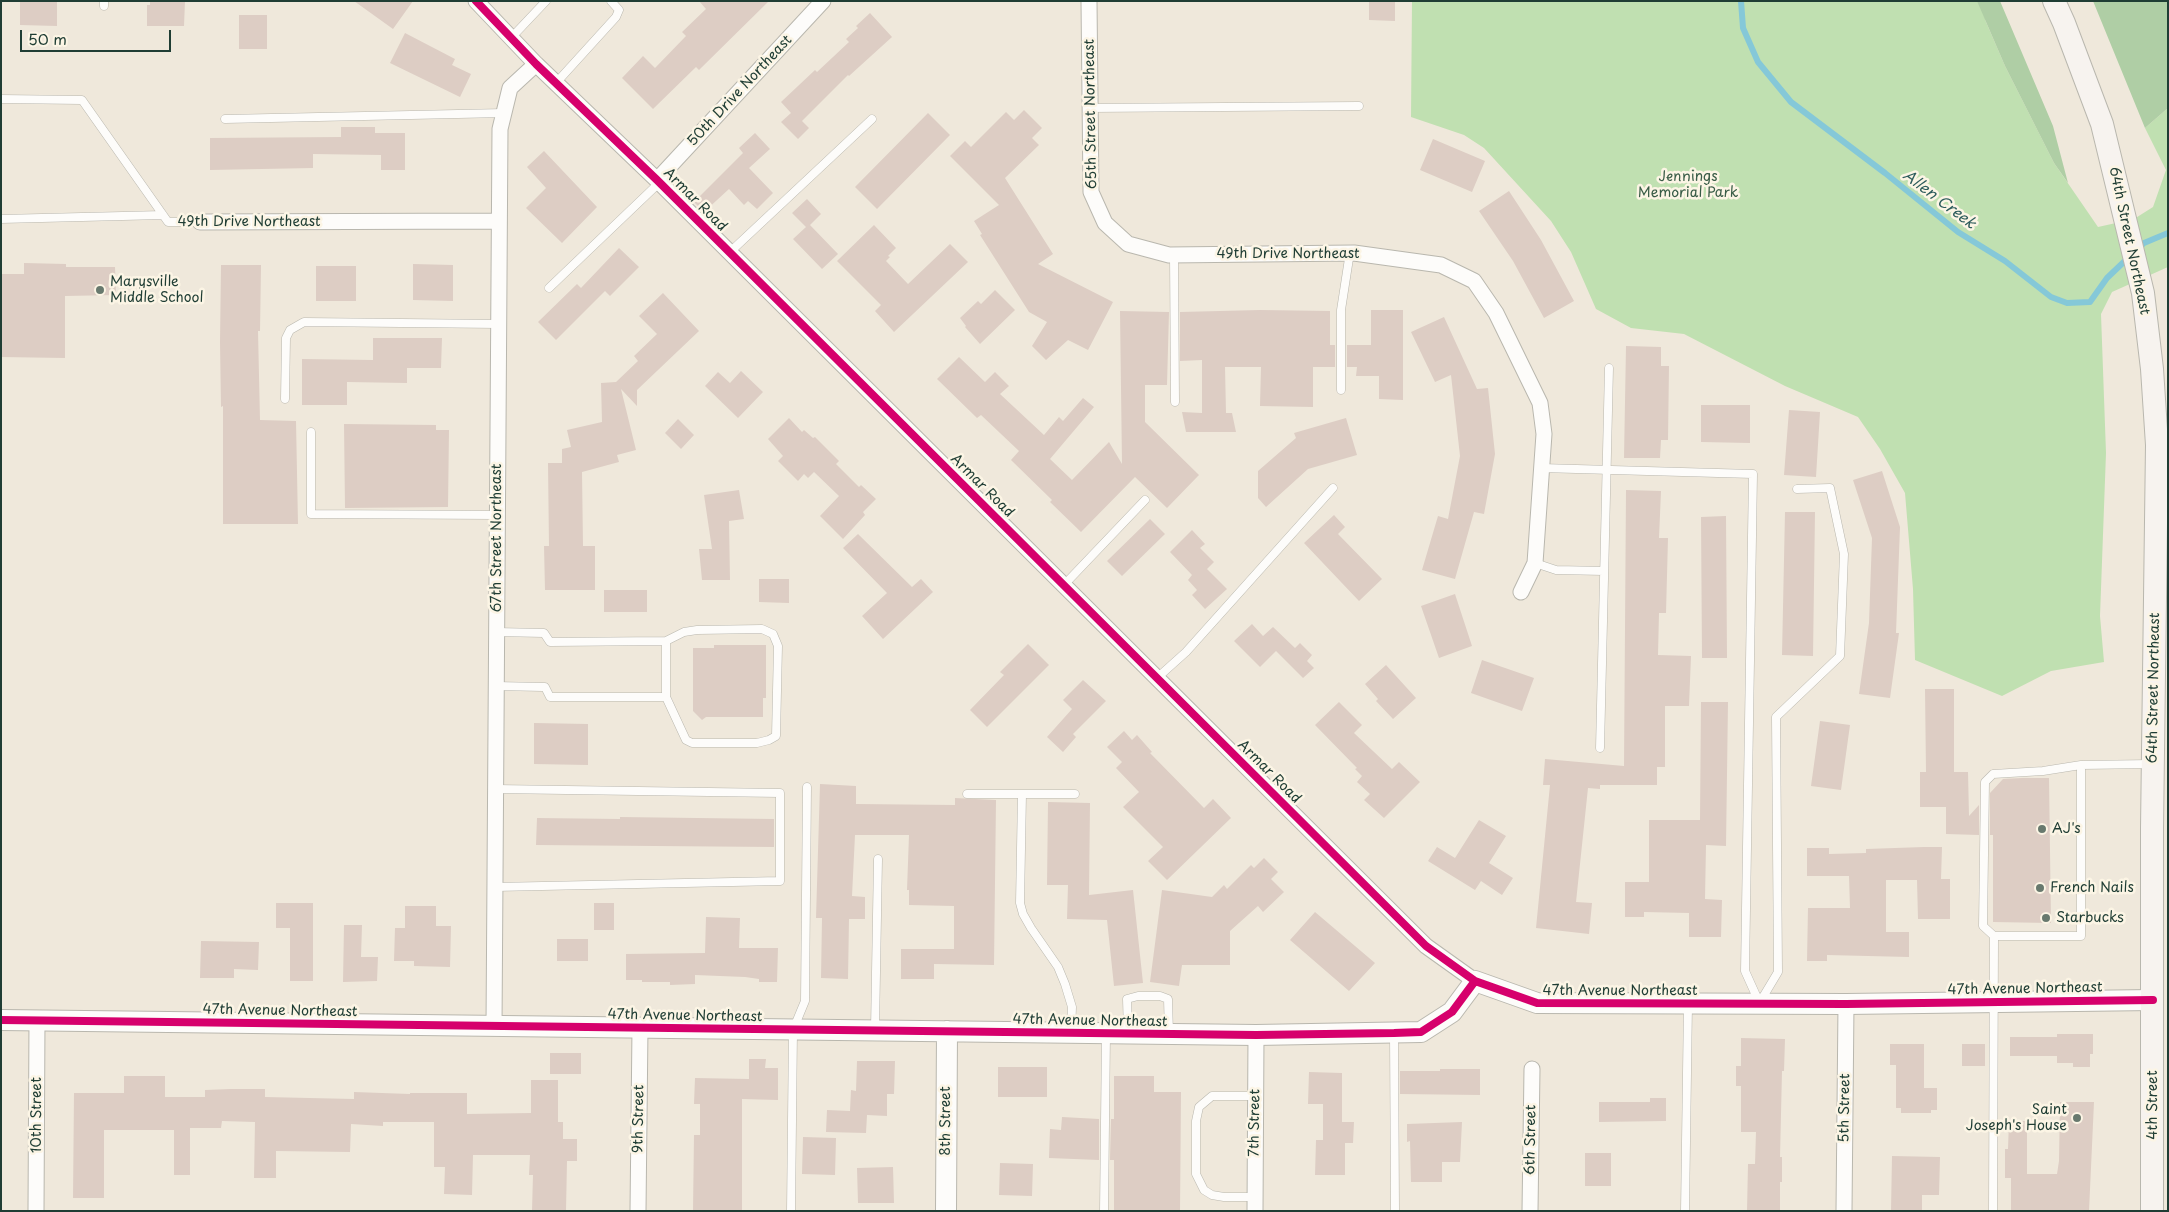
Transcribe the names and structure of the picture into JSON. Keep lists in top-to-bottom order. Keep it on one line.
{"streets":{"main road":["64th Street Northeast","4th Street"],"street":["50th Drive Northeast","65th Street Northeast","Armar Road","49th Drive Northeast","67th Street Northeast","47th Avenue Northeast","5th Street","10th Street","9th Street","8th Street","7th Street","6th Street"]},"crossings":[["50th Drive Northeast","Armar Road"],["65th Street Northeast","49th Drive Northeast"],["Armar Road","67th Street Northeast"],["Armar Road","47th Avenue Northeast"],["49th Drive Northeast","67th Street Northeast"],["64th Street Northeast","47th Avenue Northeast"],["64th Street Northeast","4th Street"],["67th Street Northeast","47th Avenue Northeast"],["47th Avenue Northeast","4th Street"],["47th Avenue Northeast","5th Street"],["47th Avenue Northeast","10th Street"],["47th Avenue Northeast","9th Street"],["47th Avenue Northeast","8th Street"],["47th Avenue Northeast","7th Street"]],"water":["Allen Creek"],"parks":["Jennings Memorial Park"],"places":["Marysville Middle School","AJ's","French Nails","Starbucks","Saint Joseph's House"],"scale_bar":"50 m"}
